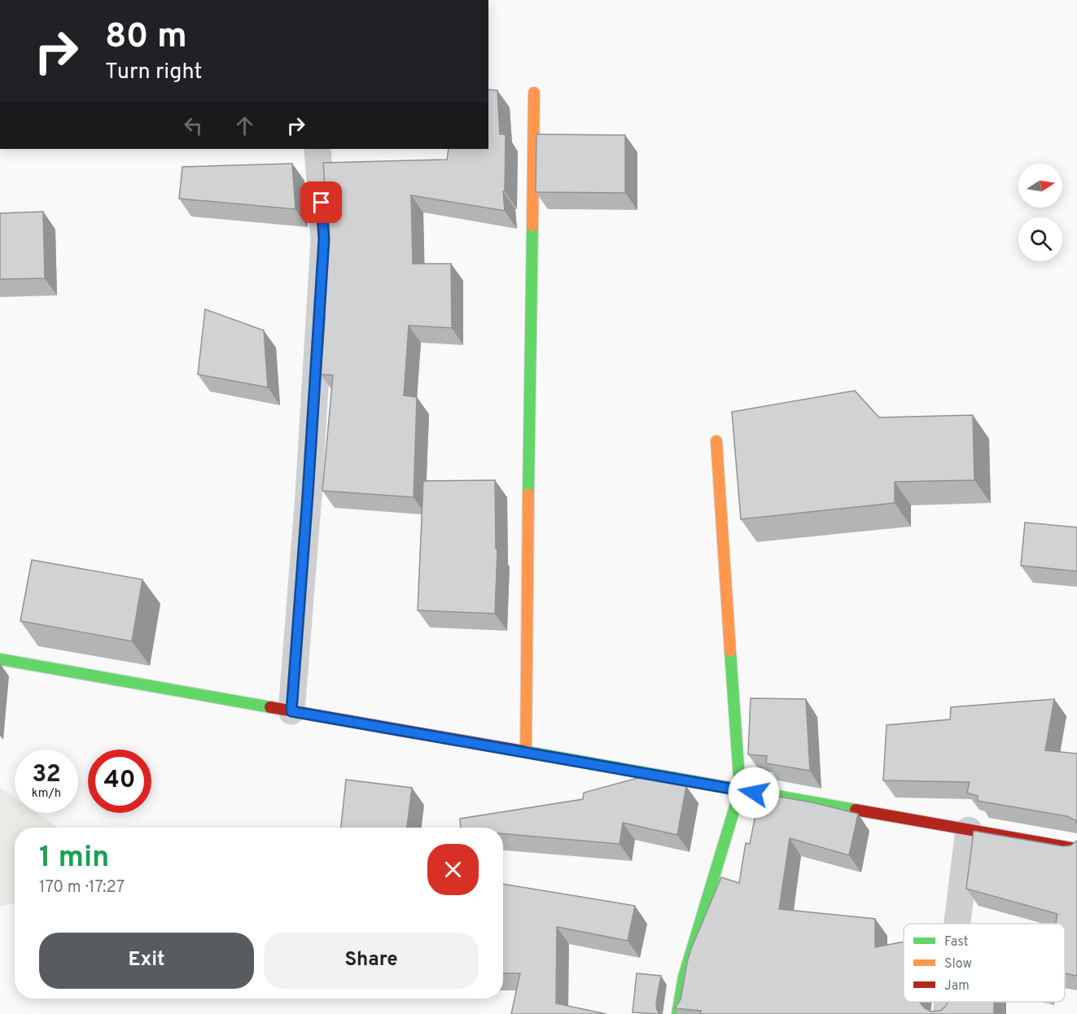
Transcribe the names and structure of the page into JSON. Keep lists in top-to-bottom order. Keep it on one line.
{"legend":["Fast","Slow","Jam"],"north":"right","page":{"turn":["80 m","Turn right"],"speed":"32 km/h","limit":"40","heading":["1 min","170 m · 17:27"],"buttons":["Exit","Share"]}}
